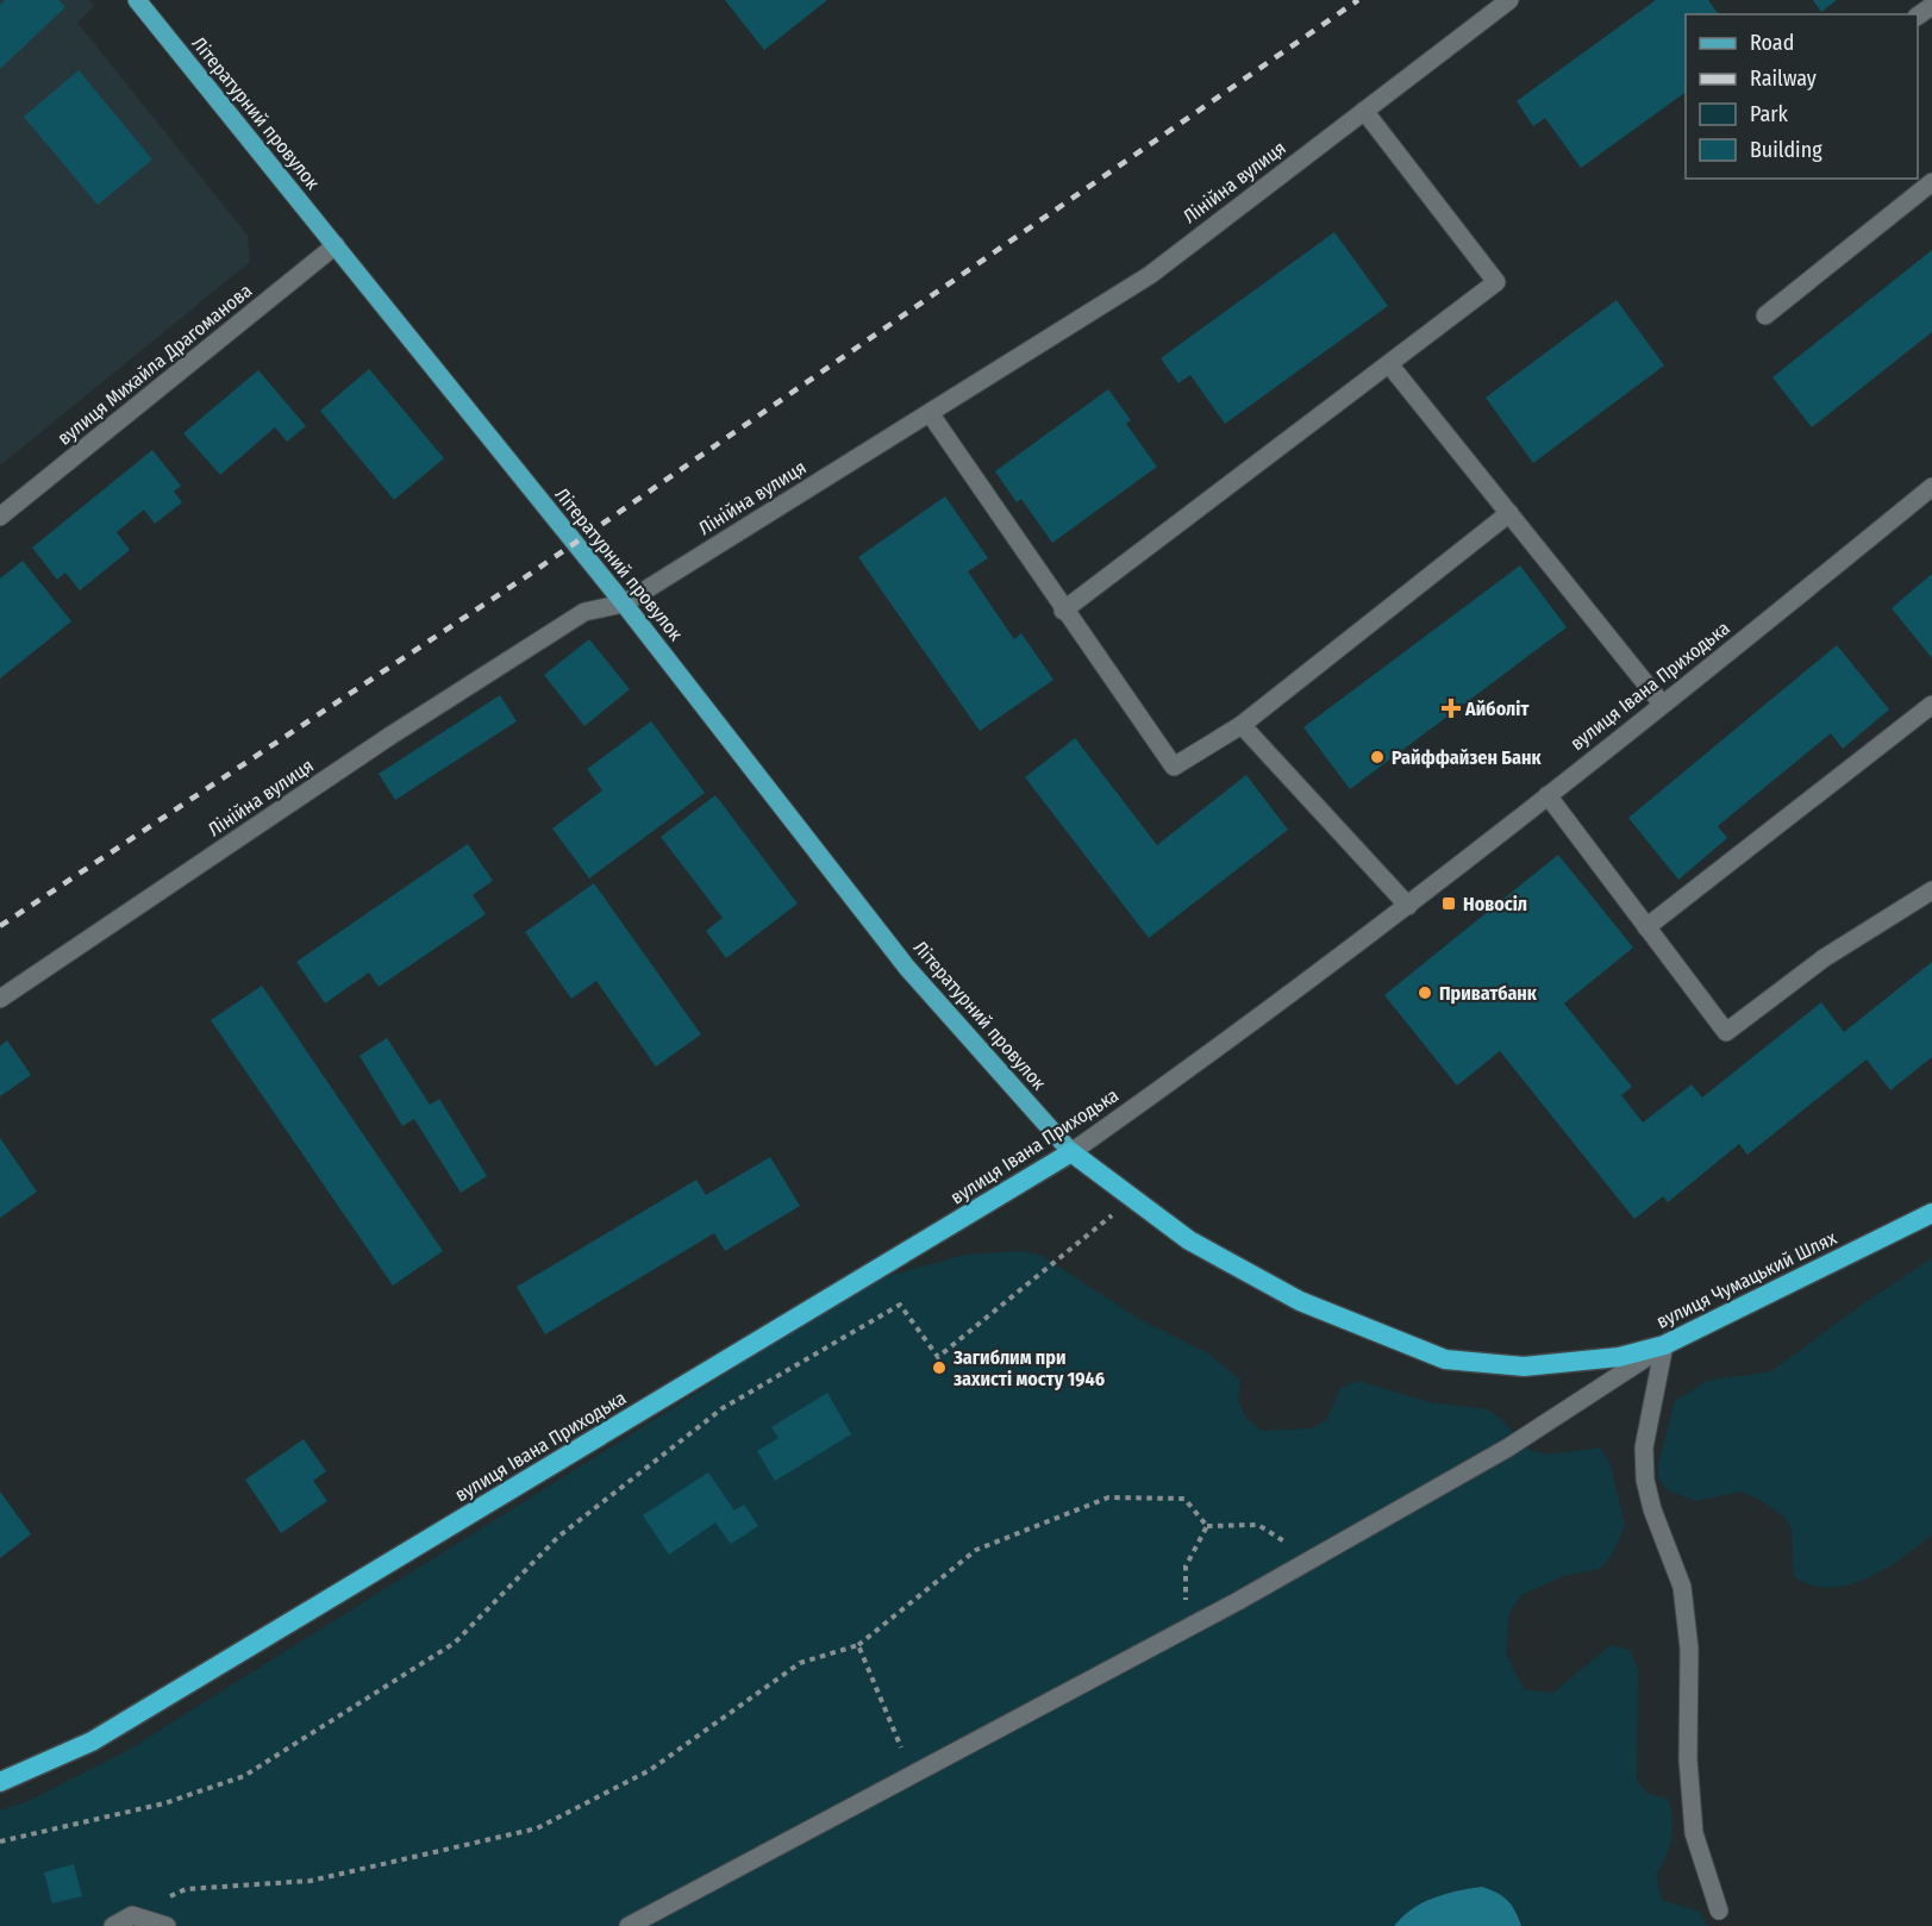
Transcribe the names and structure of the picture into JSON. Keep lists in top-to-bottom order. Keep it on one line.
{"streets":{"highway":["вулиця Івана Приходька","вулиця Чумацький Шлях"],"main road":["Літературний провулок"],"street":["Лінійна вулиця","вулиця Михайла Драгоманова"]},"crossings":[["Літературний провулок","Лінійна вулиця"],["Літературний провулок","вулиця Михайла Драгоманова"],["Літературний провулок","вулиця Івана Приходька"],["Літературний провулок","вулиця Чумацький Шлях"],["вулиця Івана Приходька","вулиця Чумацький Шлях"]],"places":{"health":["Айболіт"],"other":["Райффайзен Банк","Приватбанк","Загиблим при захисті мосту 1946"],"transit":["Новосіл"]},"legend":["Road","Railway","Park","Building"]}
